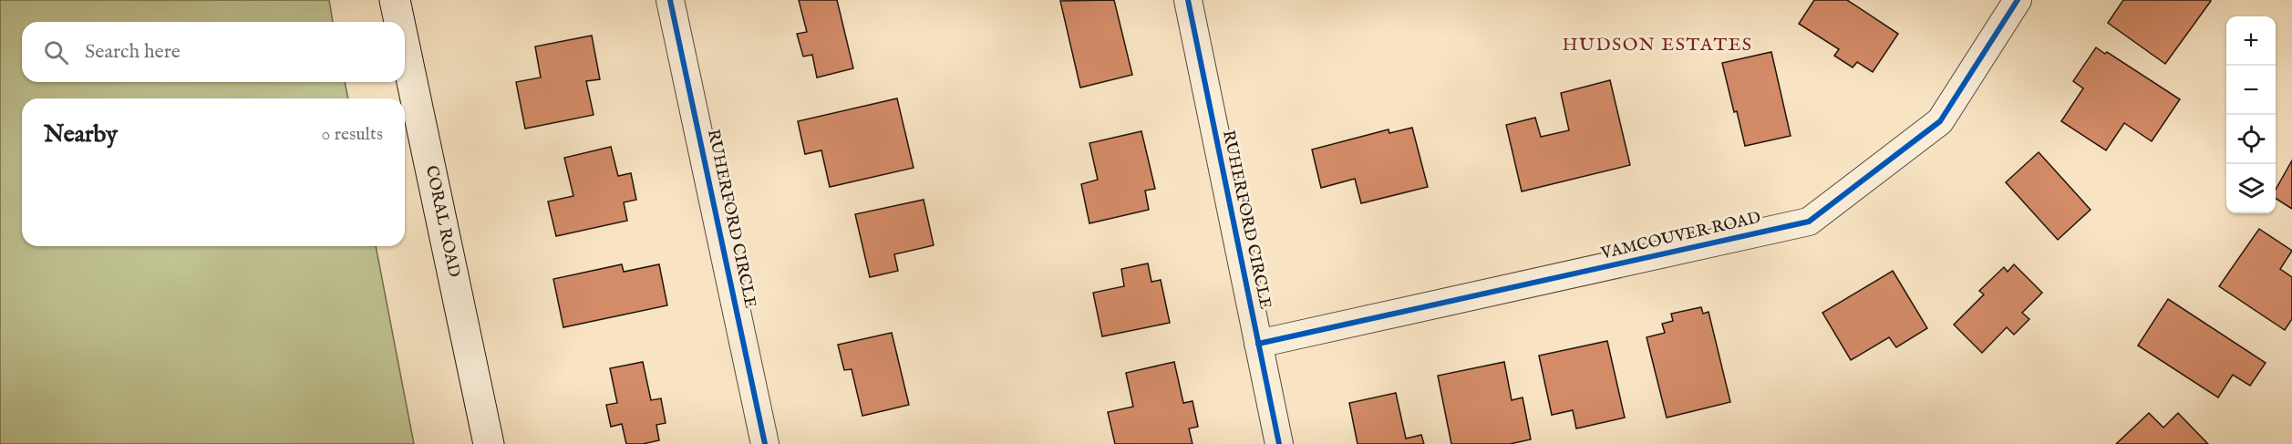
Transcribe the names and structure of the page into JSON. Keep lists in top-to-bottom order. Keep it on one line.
{"streets":{"main road":["CORAL ROAD"],"street":["RUHERFORD CIRCLE","VAMCOUVER ROAD"]},"crossings":[["RUHERFORD CIRCLE","VAMCOUVER ROAD"]],"districts":["HUDSON ESTATES"],"page":{"map_buttons":["+","−"],"search":"Search here","heading":["Nearby","0 results"]}}
